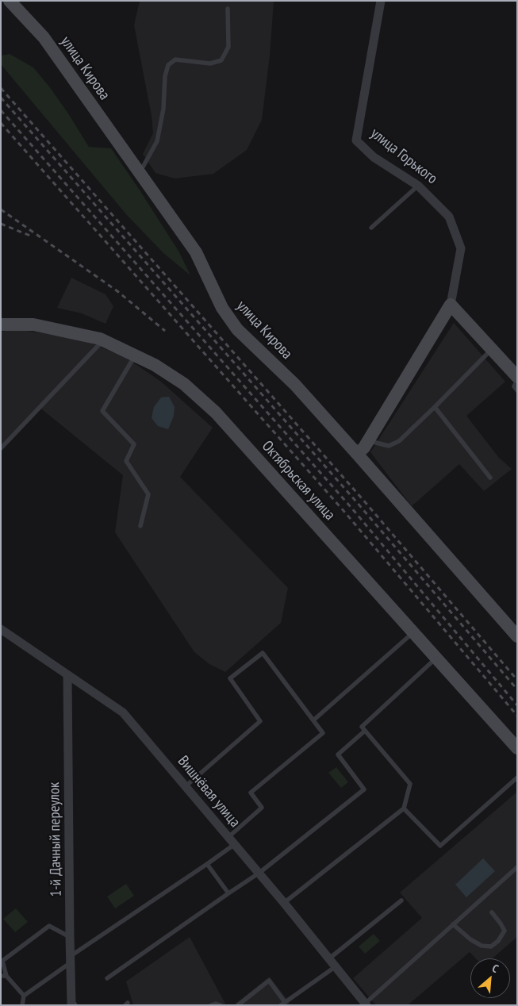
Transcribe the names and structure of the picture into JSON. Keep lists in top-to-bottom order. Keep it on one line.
{"streets":{"street":["улица Кирова","улица Горького","Октябрьская улица","Вишнёвая улица","1-й Дачный переулок"]},"crossings":[["улица Кирова","улица Горького"],["Вишнёвая улица","1-й Дачный переулок"]],"north":"top right"}
